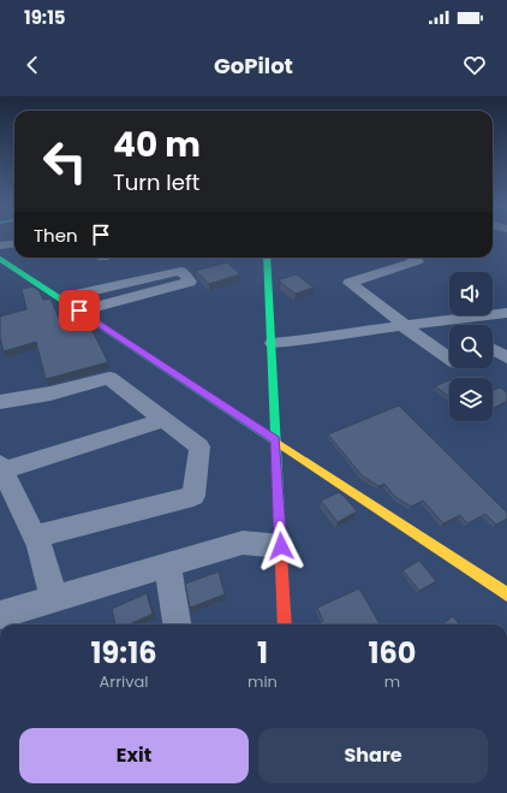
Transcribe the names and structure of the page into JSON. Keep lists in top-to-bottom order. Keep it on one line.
{"page":{"status":"19:15","header":"GoPilot","turn":["40 m","Turn left"],"then":"Then","eta":["19:16","Arrival","1","min","160","m"],"buttons":["Exit","Share"]}}
